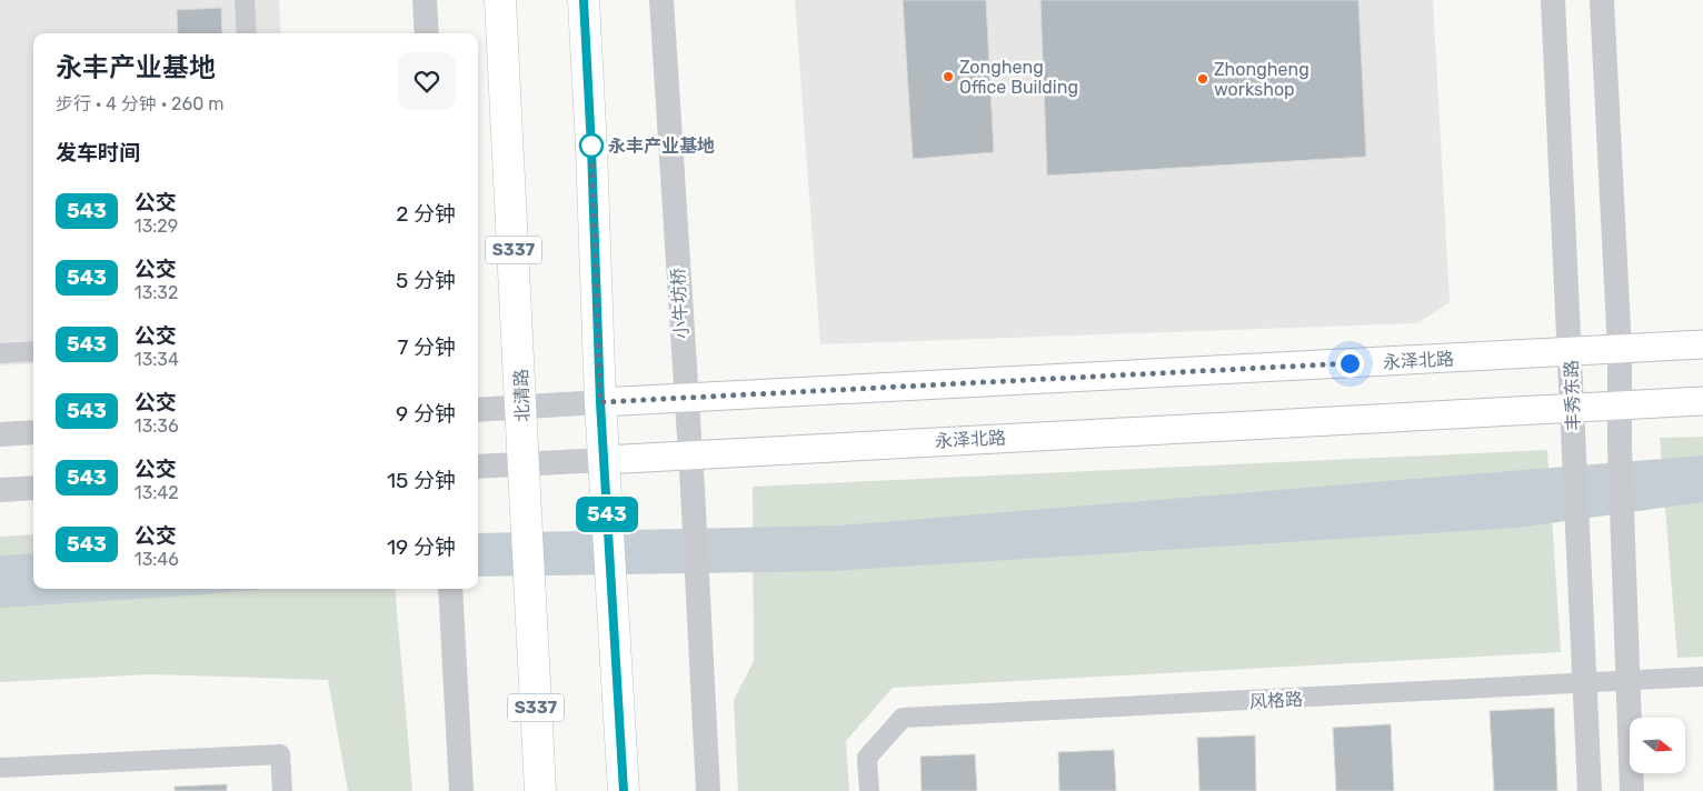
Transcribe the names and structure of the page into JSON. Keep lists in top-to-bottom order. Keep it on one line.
{"streets":{"main road":["S337","永泽北路","北清路"],"street":["小牛坊桥","丰秀东路","风格路"]},"crossings":[["小牛坊桥","永泽北路"],["永泽北路","丰秀东路"],["丰秀东路","风格路"]],"places":["Zongheng Office Building","Zhongheng workshop","永丰产业基地"],"lines":["bus line 543"],"north":"right","page":{"on_map":"543","heading":[["永丰产业基地","步行 · 4 分钟 · 260 m"],"发车时间"],"list":[{"mark":"543","name":"公交","note":"13:29","value":"2 分钟"},{"mark":"543","name":"公交","note":"13:32","value":"5 分钟"},{"mark":"543","name":"公交","note":"13:34","value":"7 分钟"},{"mark":"543","name":"公交","note":"13:36","value":"9 分钟"},{"mark":"543","name":"公交","note":"13:42","value":"15 分钟"},{"mark":"543","name":"公交","note":"13:46","value":"19 分钟"}]}}
